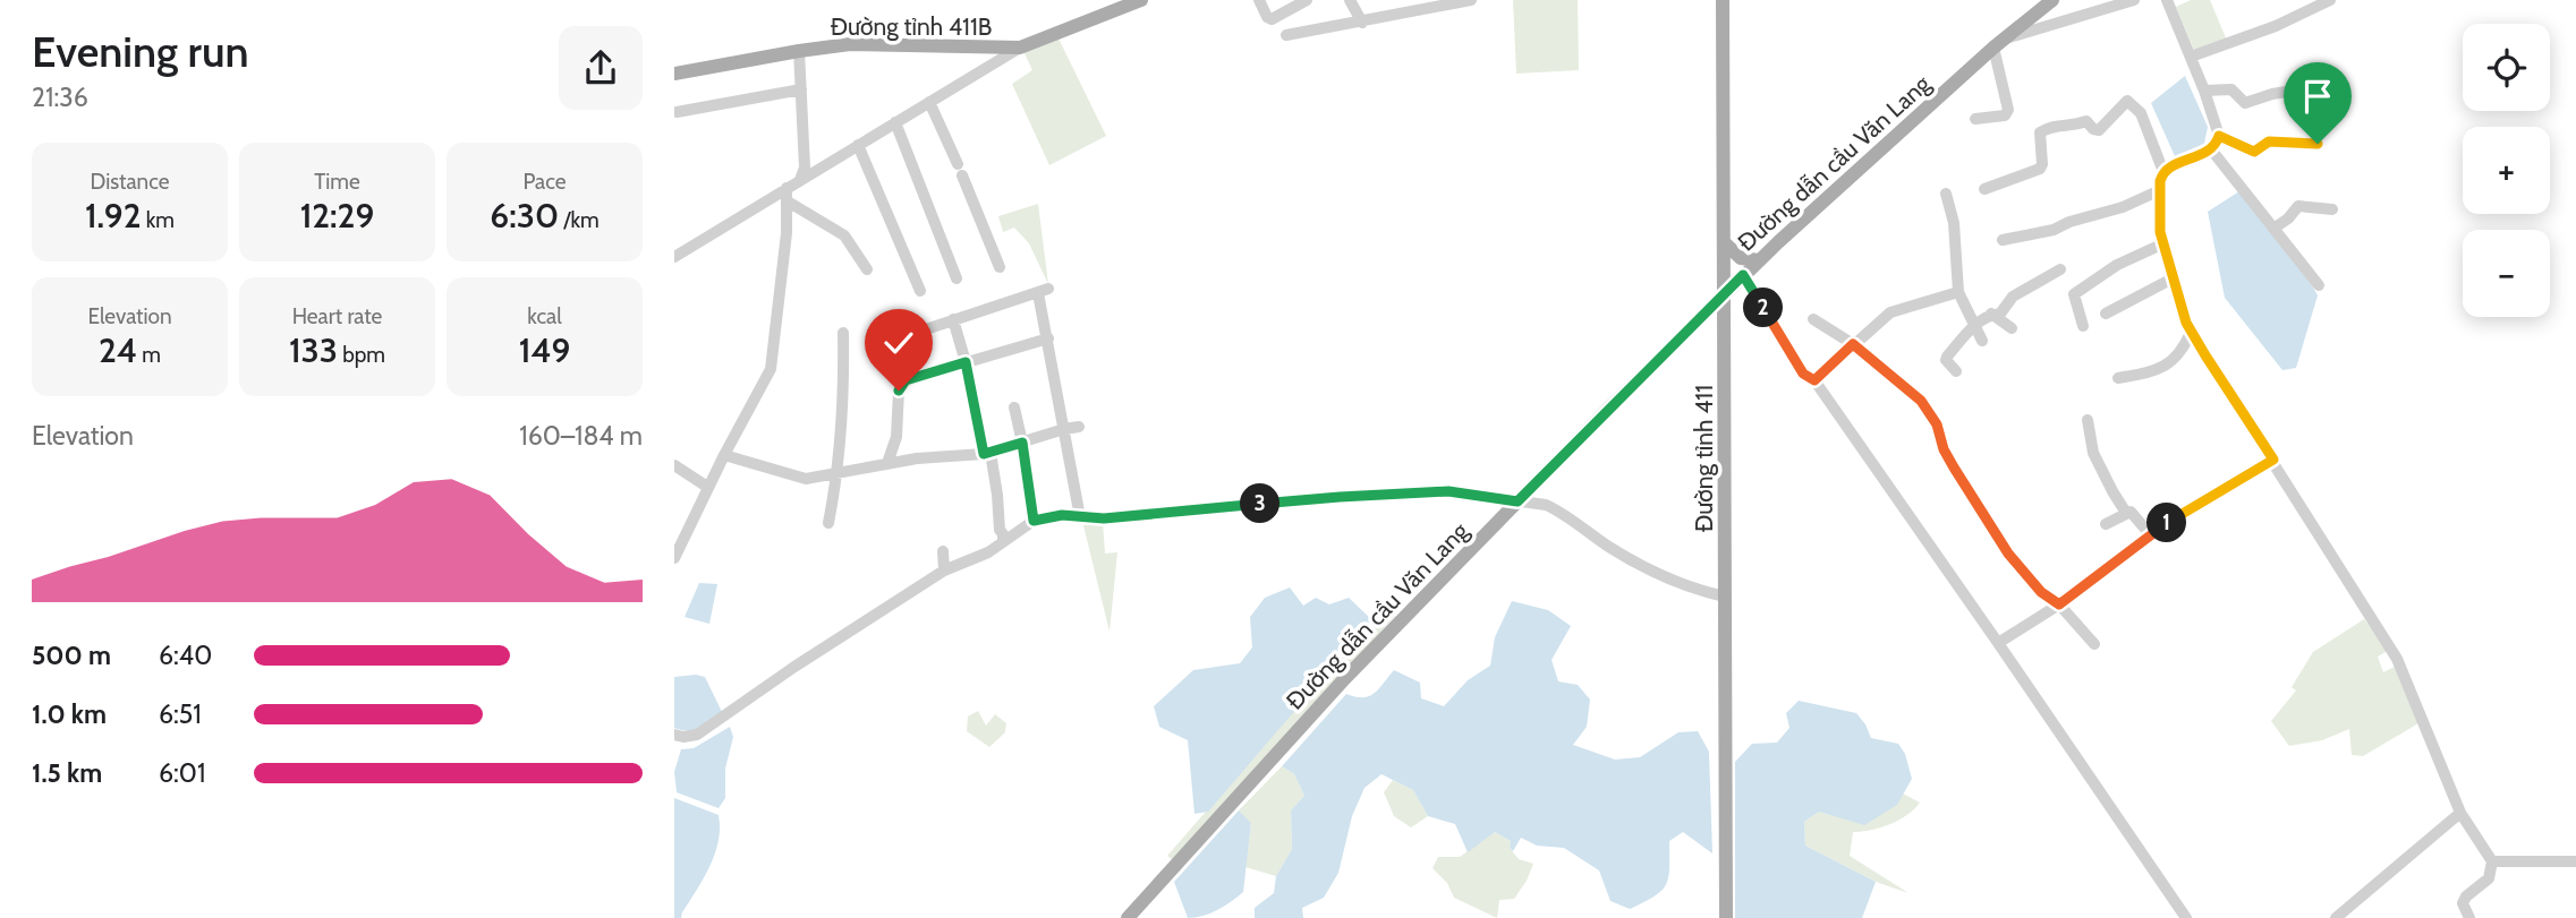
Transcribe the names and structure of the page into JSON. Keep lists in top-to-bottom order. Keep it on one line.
{"streets":{"main road":["Đường tỉnh 411B","Đường dẫn cầu Văn Lang","Đường tỉnh 411"]},"crossings":[["Đường dẫn cầu Văn Lang","Đường tỉnh 411"]],"page":{"heading":["Evening run","21:36"],"map_buttons":["+","−"],"stats":[["Distance","1.92 km"],["Time","12:29"],["Pace","6:30 /km"],["Elevation","24 m"],["Heart rate","133 bpm"],["kcal","149"]],"pins":["2","3","1"],"chart":["Elevation","160–184 m"],"list":[{"name":"500 m","note":"6:40"},{"name":"1.0 km","note":"6:51"},{"name":"1.5 km","note":"6:01"}]}}
